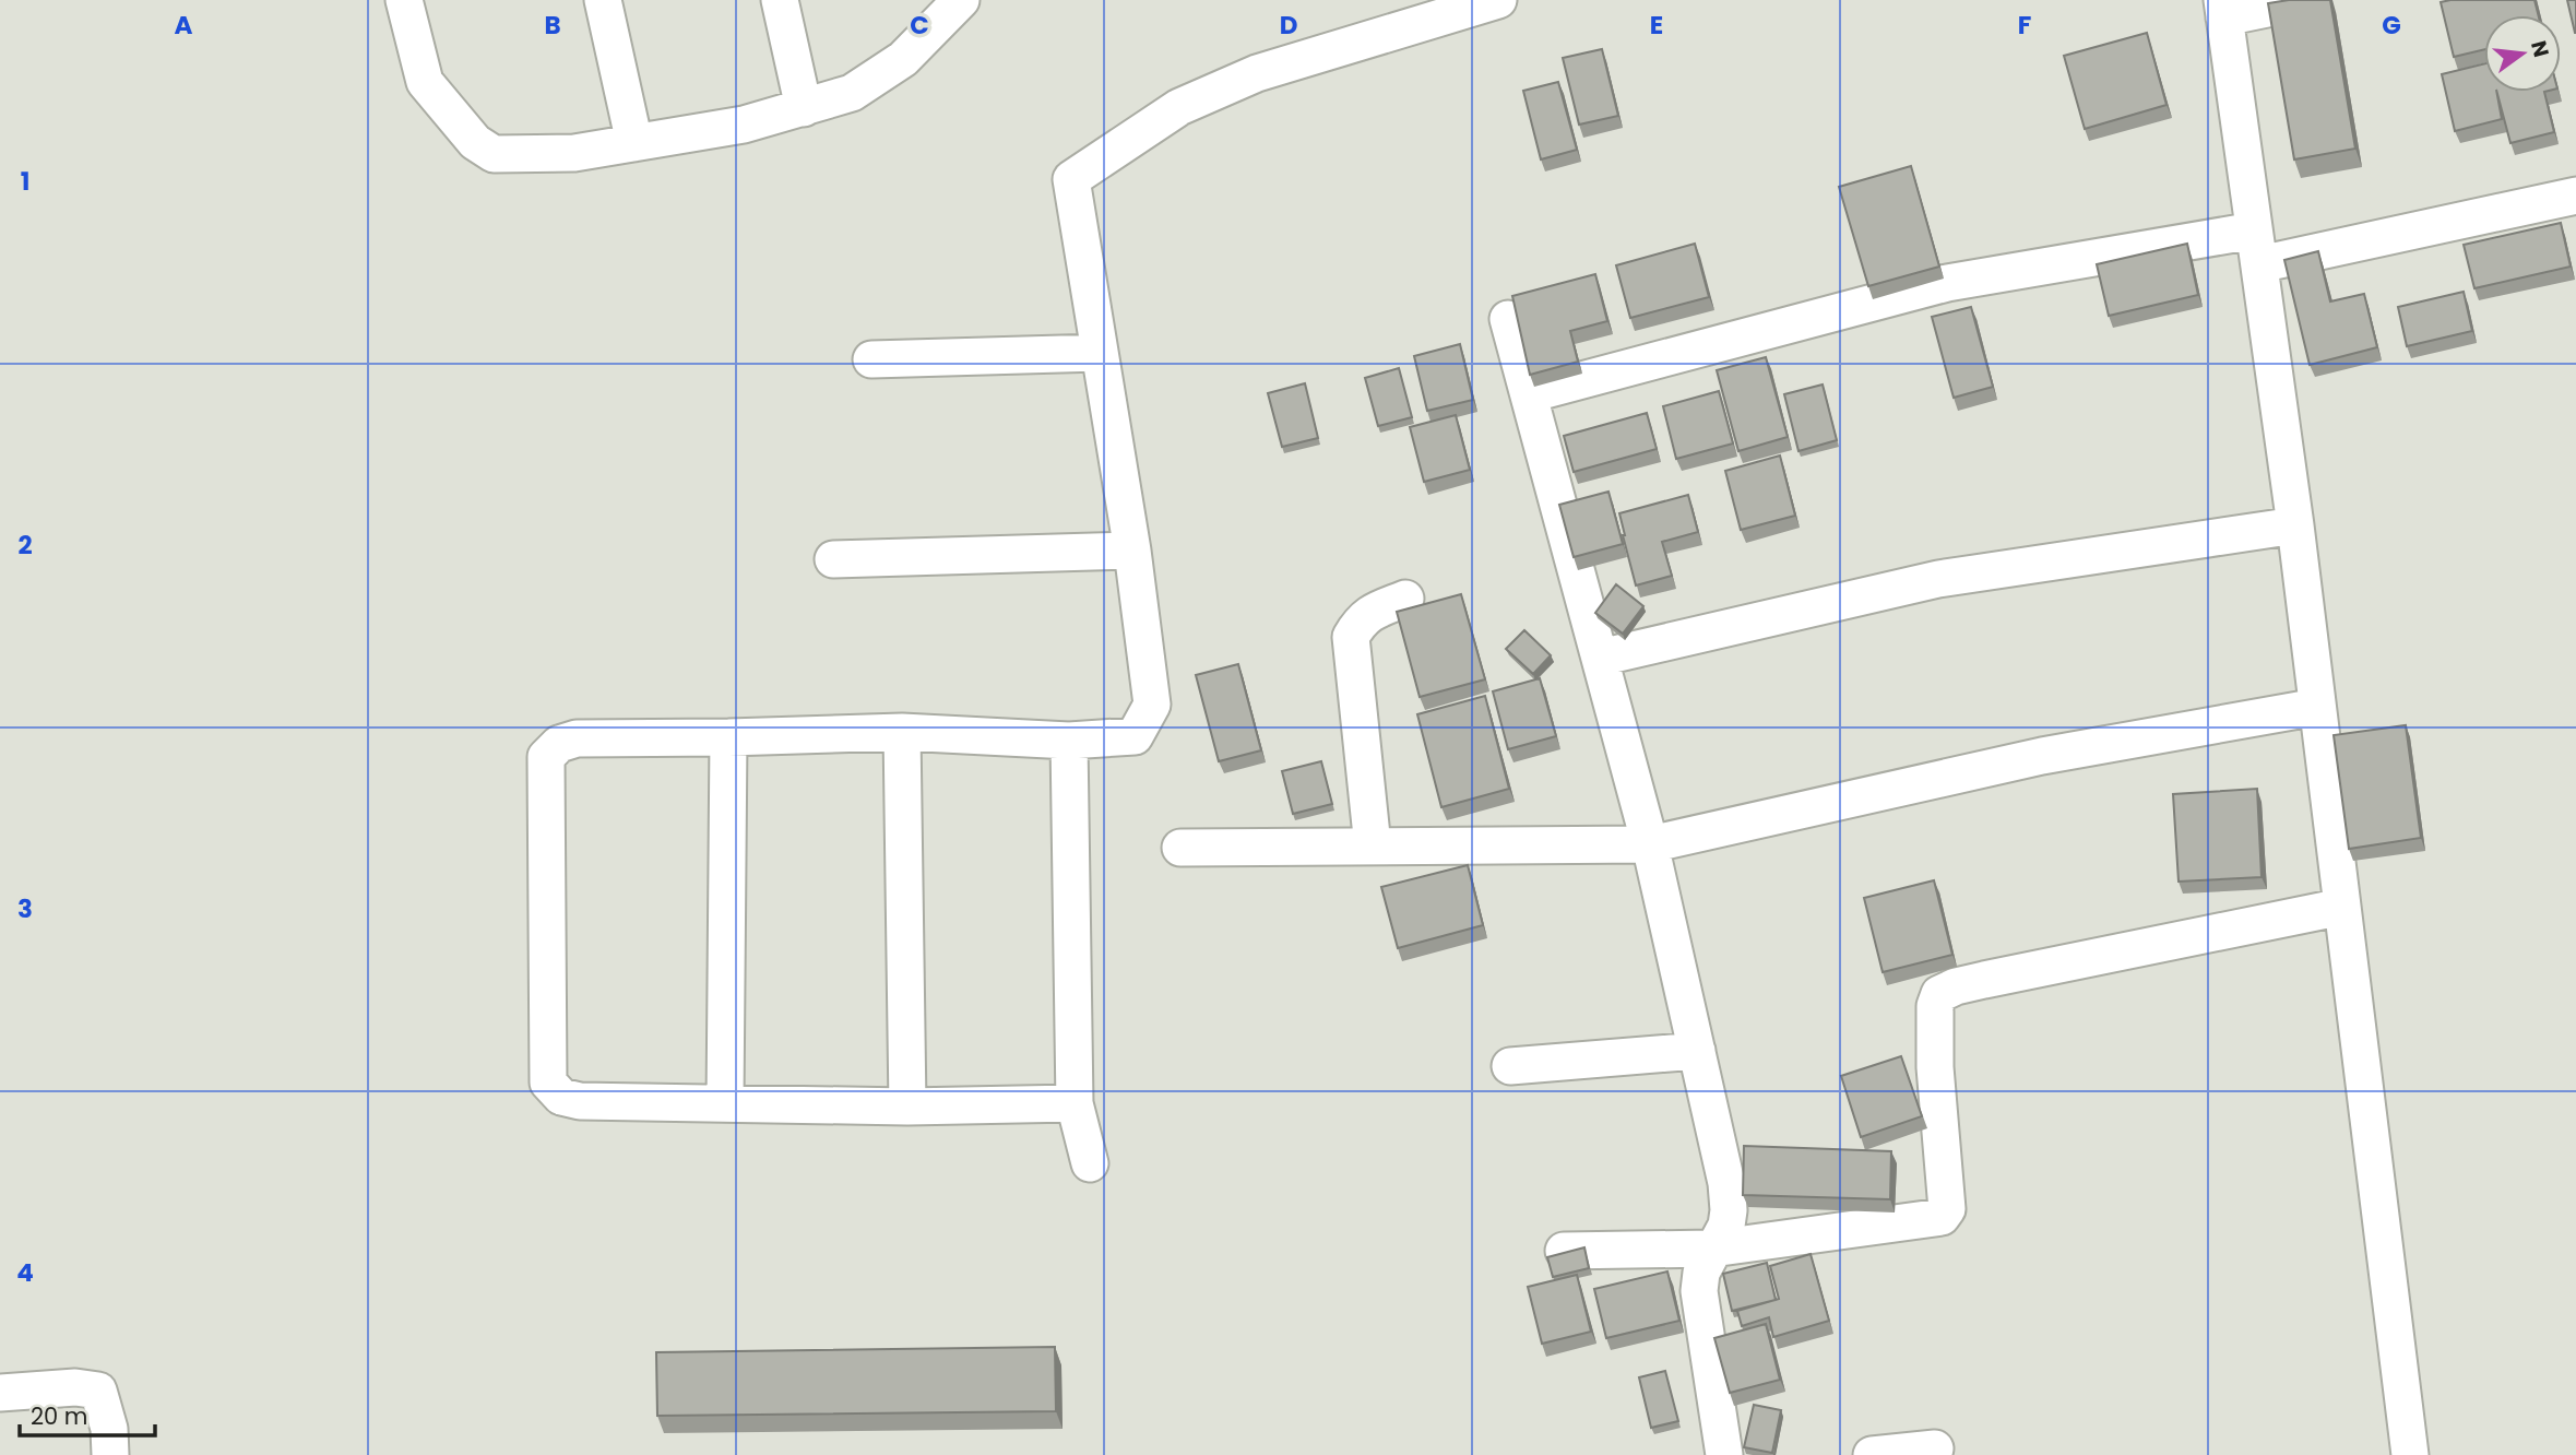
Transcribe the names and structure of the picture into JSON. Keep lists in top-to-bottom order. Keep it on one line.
{"scale_bar":"20 m","north":"right","grid":{"columns":["A","B","C","D","E","F","G"],"rows":["1","2","3","4"]}}
